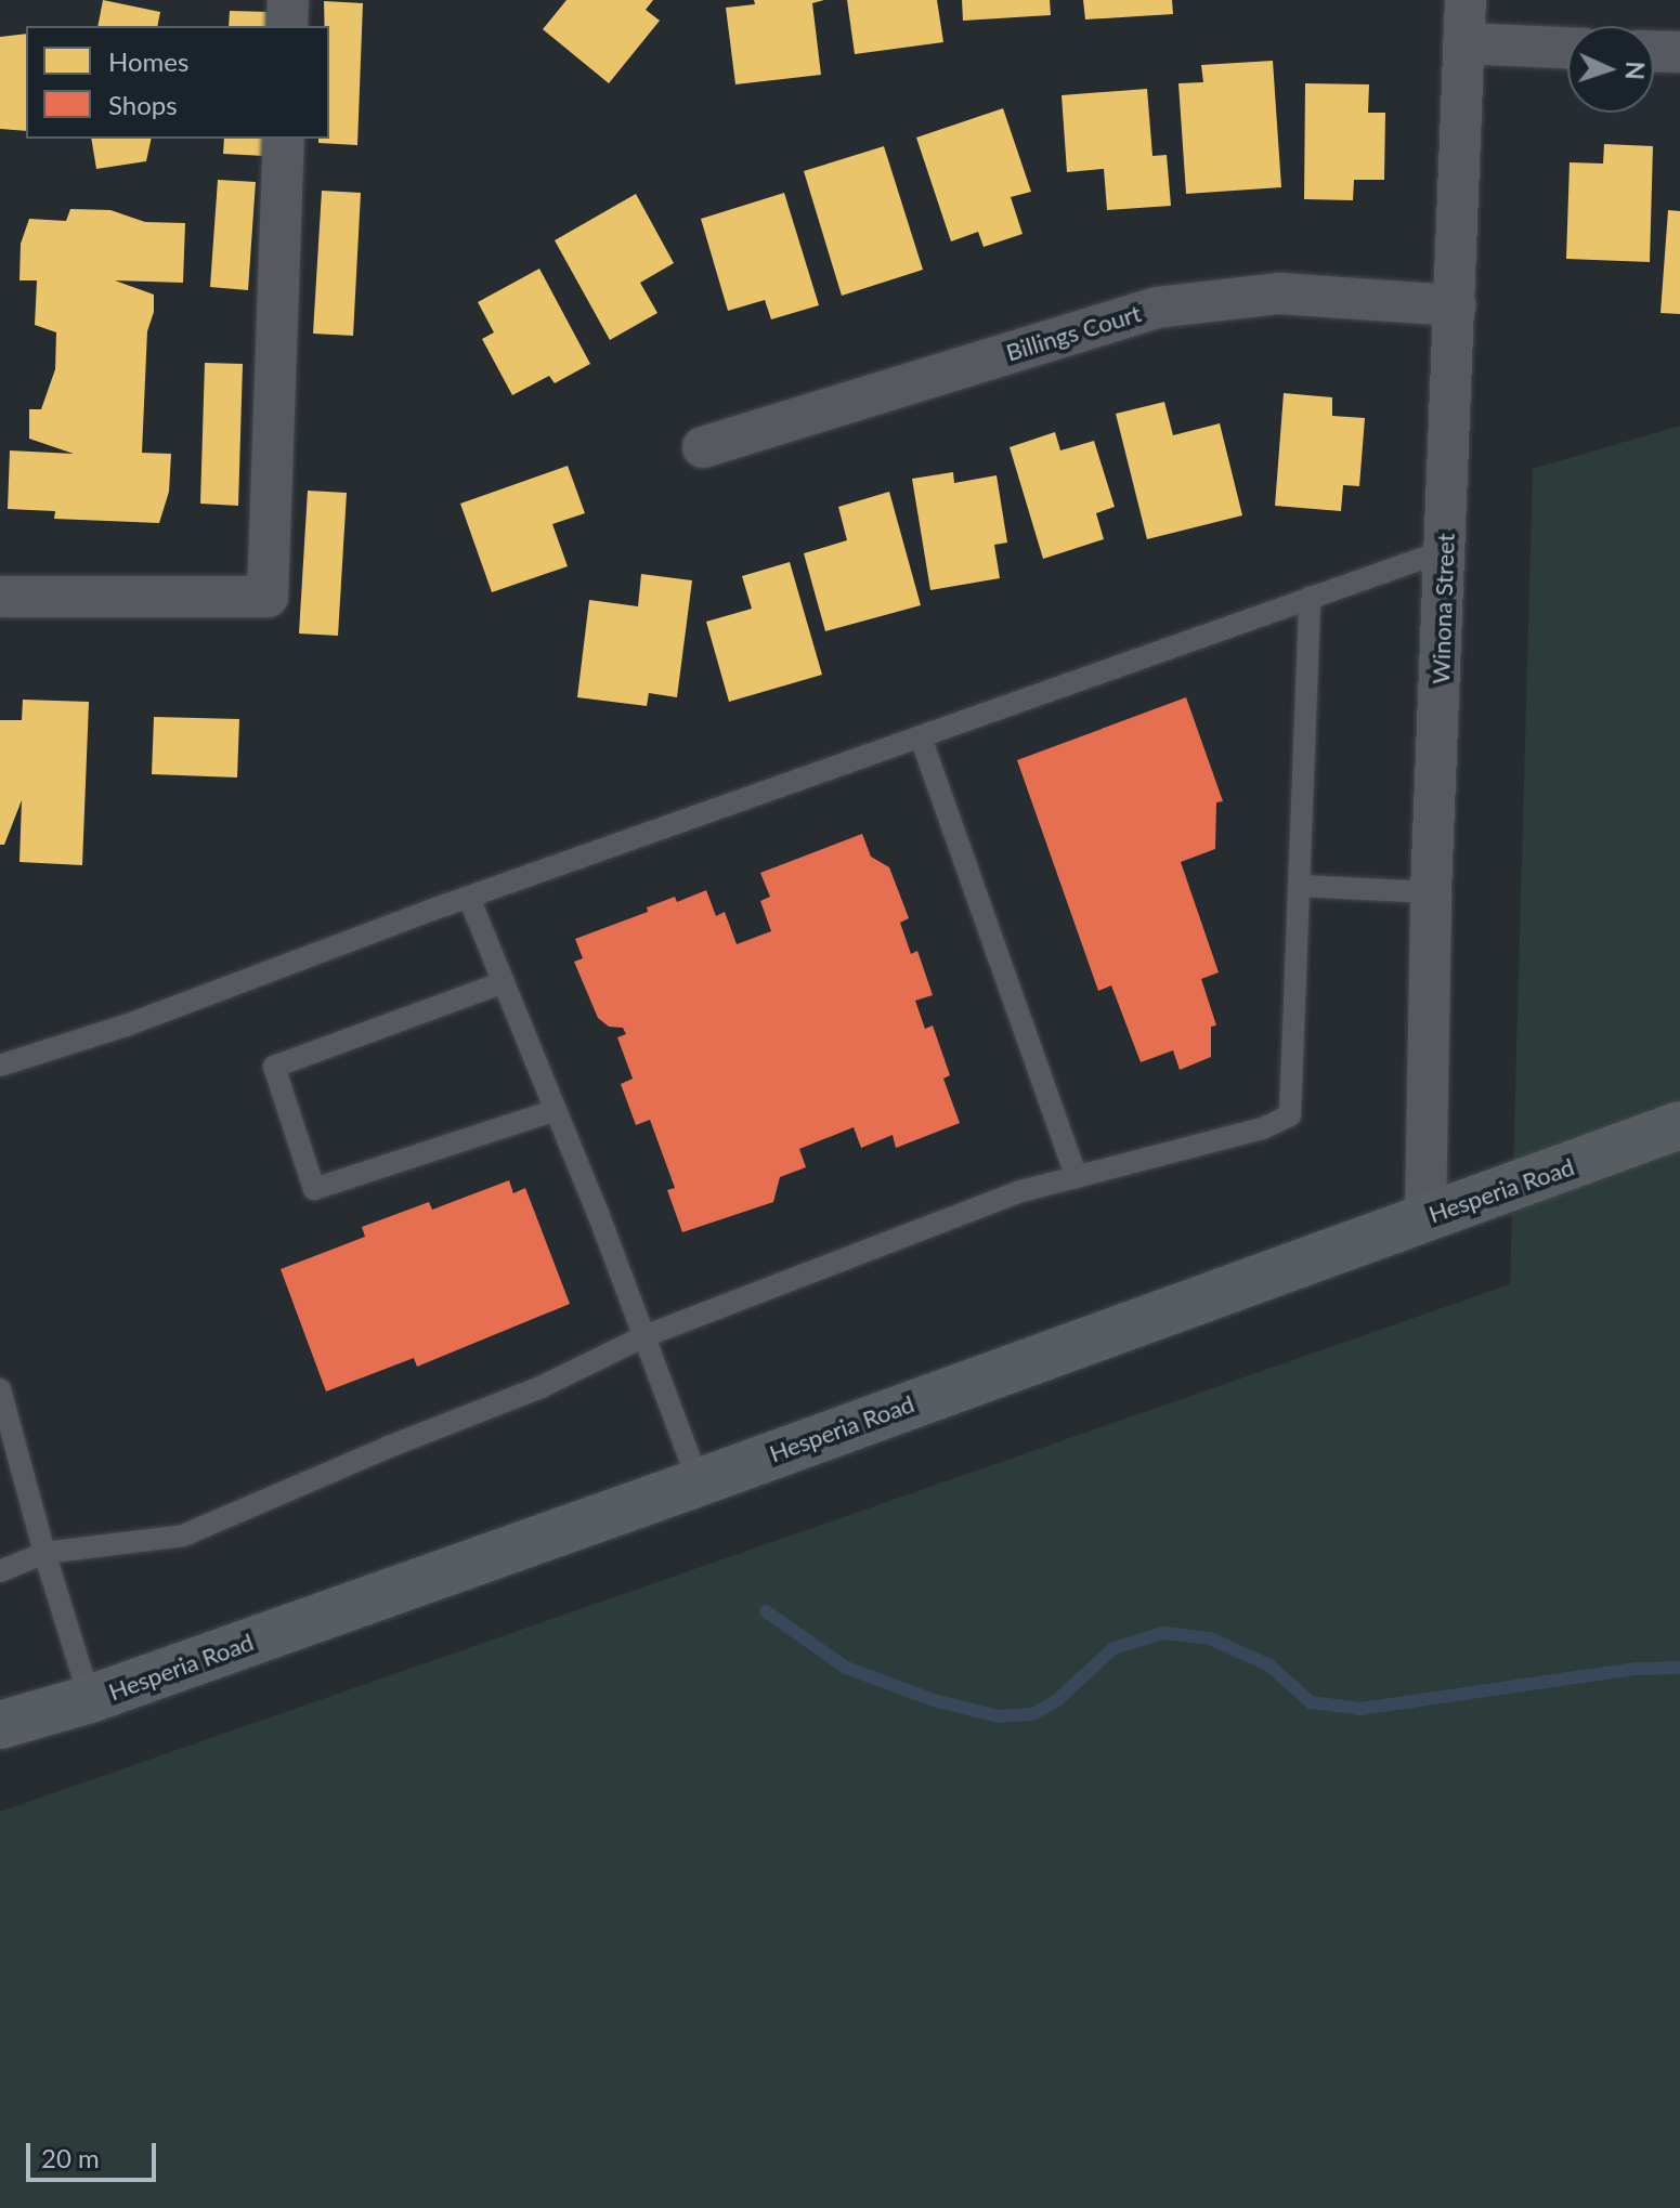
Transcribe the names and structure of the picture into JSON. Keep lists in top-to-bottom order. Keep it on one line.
{"streets":{"main road":["Hesperia Road"],"street":["Billings Court","Winona Street"]},"crossings":[["Billings Court","Winona Street"],["Winona Street","Hesperia Road"]],"legend":["Homes","Shops"],"scale_bar":"20 m","north":"right"}
